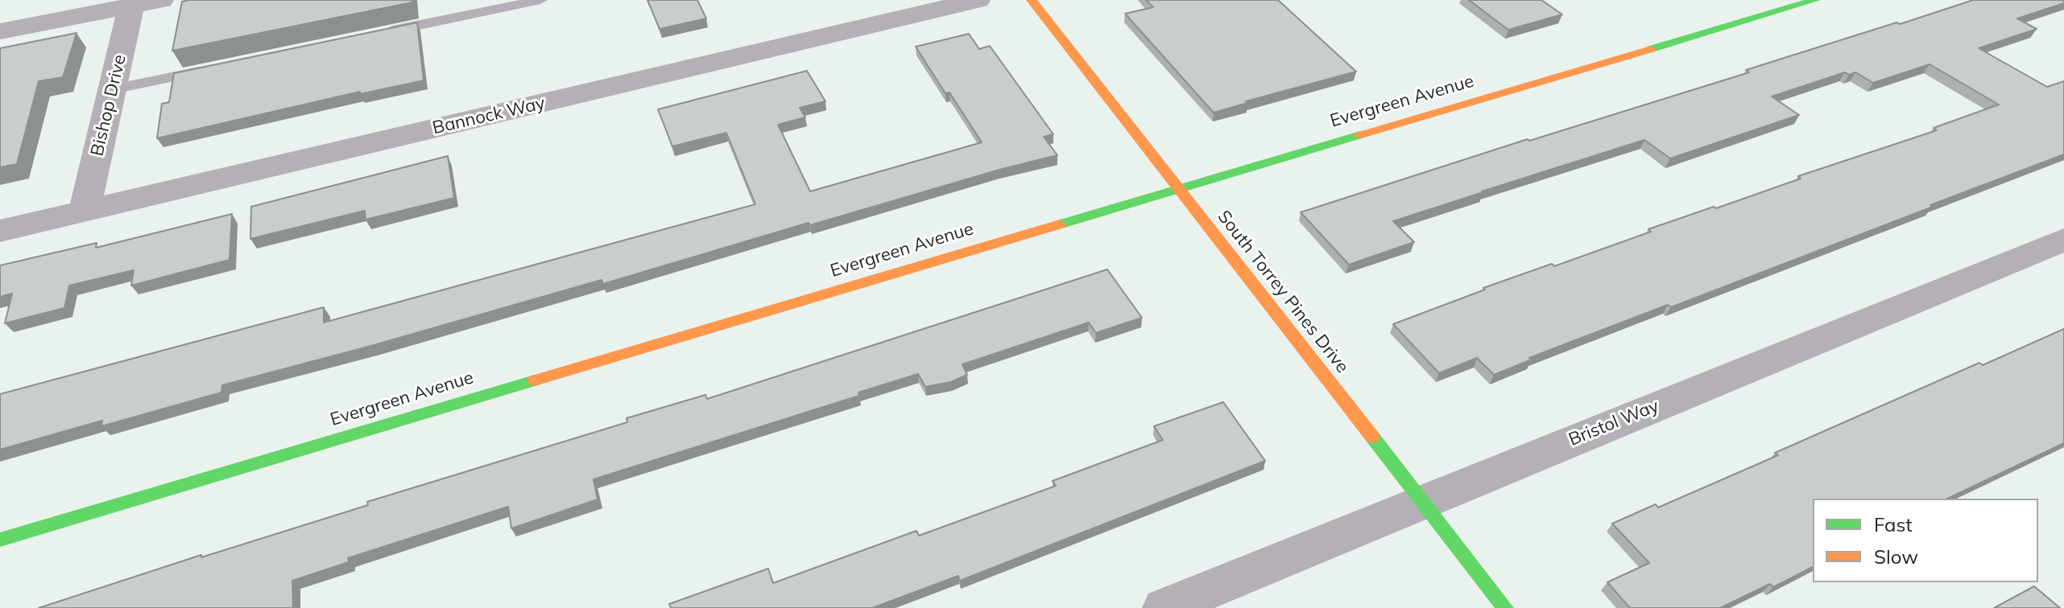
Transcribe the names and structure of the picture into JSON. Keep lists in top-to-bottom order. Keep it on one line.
{"streets":{"street":["Evergreen Avenue","Bishop Drive","Bannock Way","South Torrey Pines Drive","Bristol Way"]},"crossings":[["Evergreen Avenue","South Torrey Pines Drive"],["Bishop Drive","Bannock Way"],["South Torrey Pines Drive","Bristol Way"]],"legend":["Fast","Slow"]}
